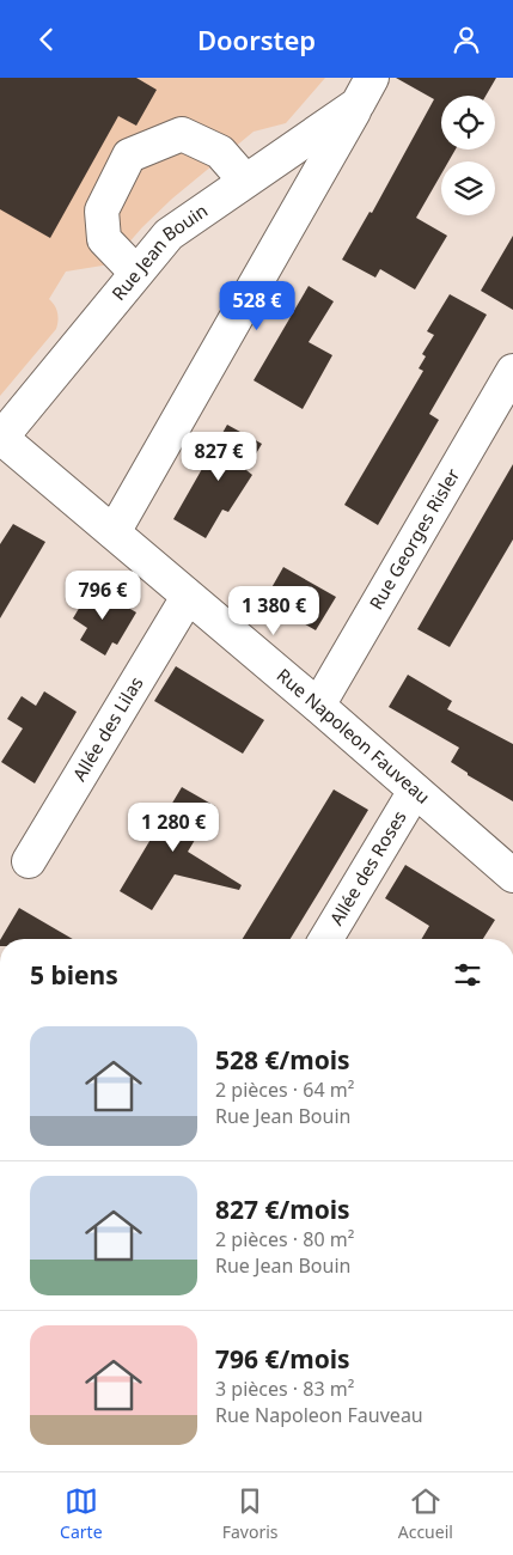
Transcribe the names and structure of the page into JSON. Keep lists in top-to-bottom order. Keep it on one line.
{"streets":{"street":["Rue Jean Bouin","Rue Georges Risler","Allée des Lilas","Rue Napoleon Fauveau","Allée des Roses"]},"crossings":[["Rue Jean Bouin","Rue Napoleon Fauveau"],["Rue Georges Risler","Rue Napoleon Fauveau"],["Allée des Lilas","Rue Napoleon Fauveau"],["Rue Napoleon Fauveau","Allée des Roses"]],"page":{"header":"Doorstep","price":["528 €","827 €","796 €","1 380 €","1 280 €"],"heading":"5 biens","list":[{"name":"528 €/mois","note":"2 pièces · 64 m² · Rue Jean Bouin"},{"name":"827 €/mois","note":"2 pièces · 80 m² · Rue Jean Bouin"},{"name":"796 €/mois","note":"3 pièces · 83 m² · Rue Napoleon Fauveau"}],"tabs":["Carte","Favoris","Accueil"]}}
